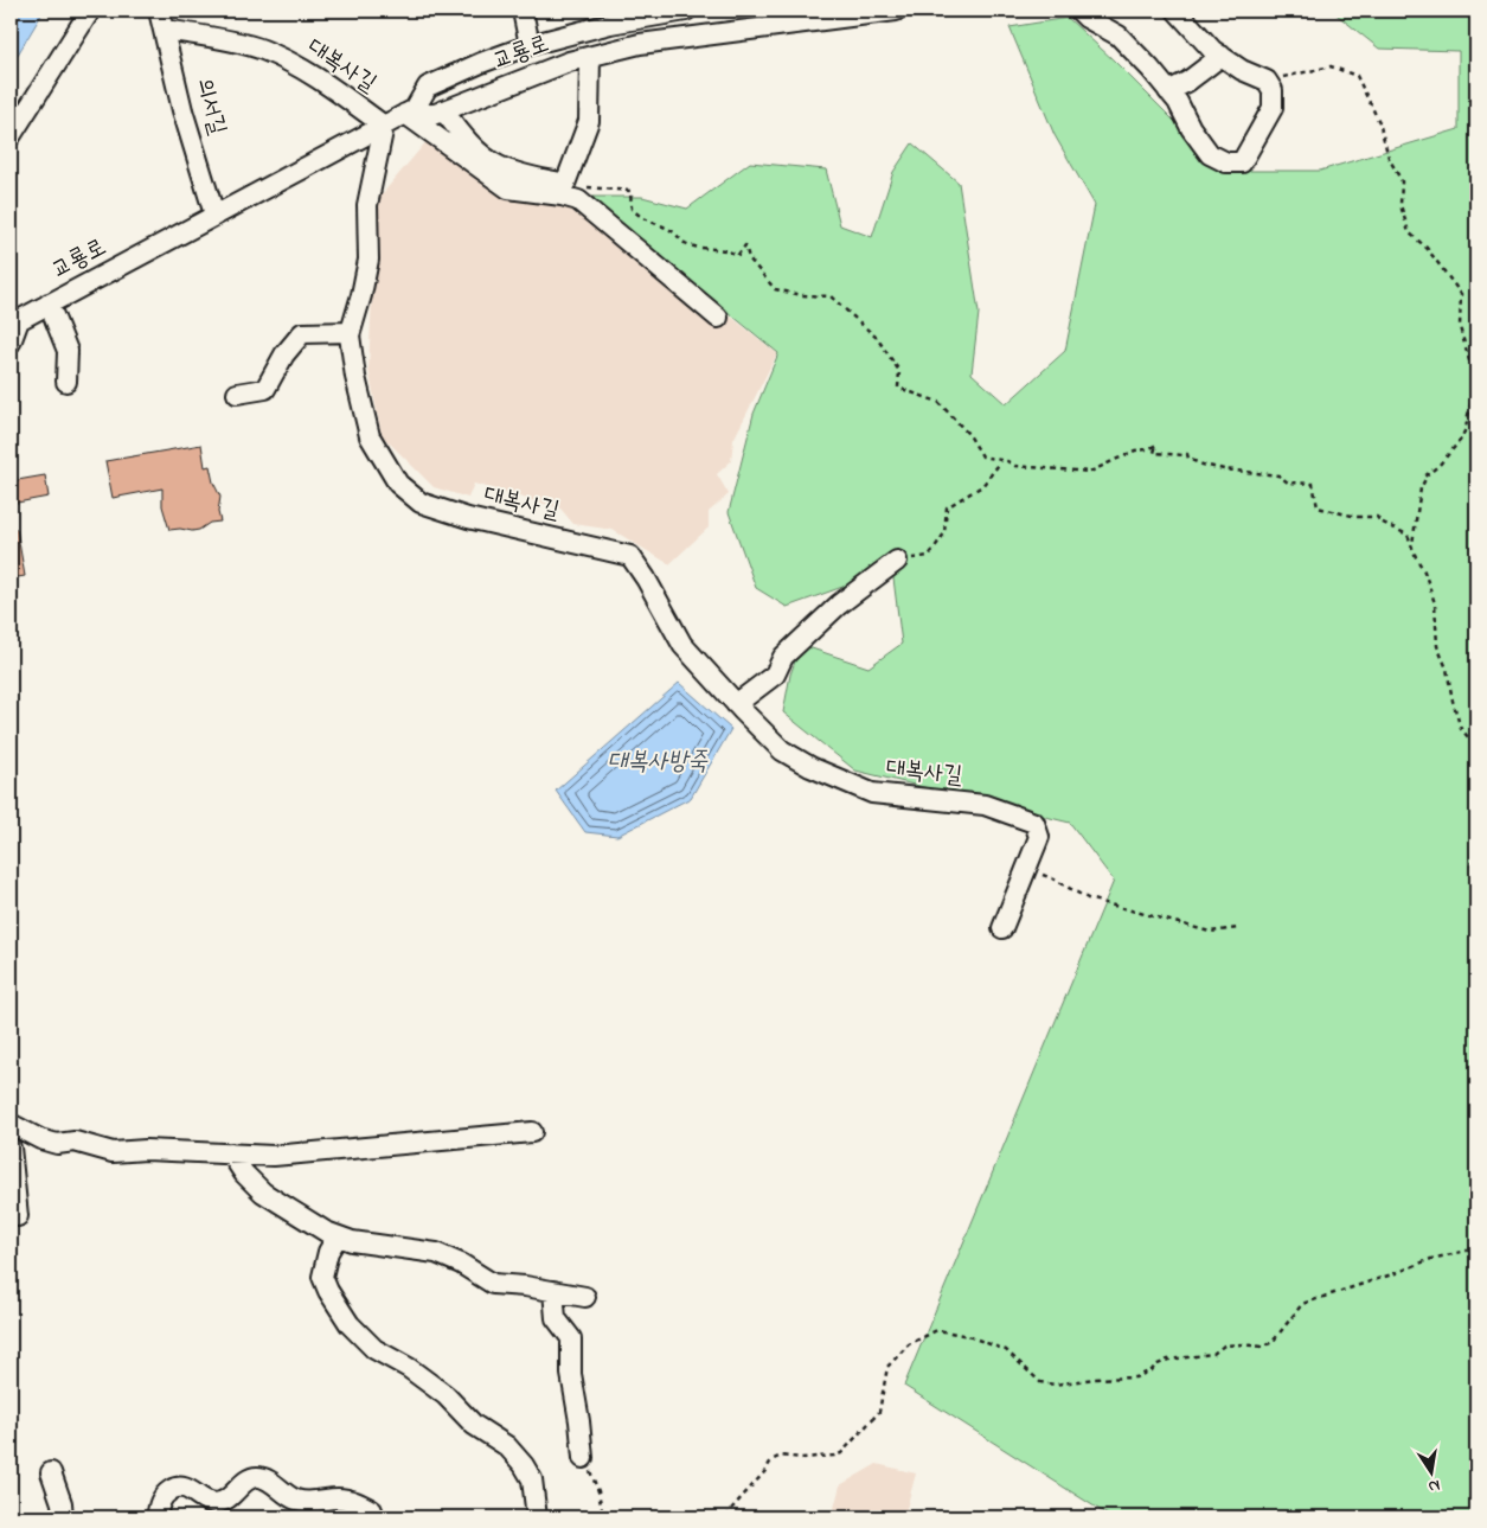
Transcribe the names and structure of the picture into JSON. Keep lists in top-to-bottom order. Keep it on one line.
{"streets":{"street":["교룡로","대복사길","의서길"]},"crossings":[["교룡로","대복사길"],["교룡로","의서길"],["대복사길","의서길"]],"water":["대복사방죽"],"north":"bottom"}
